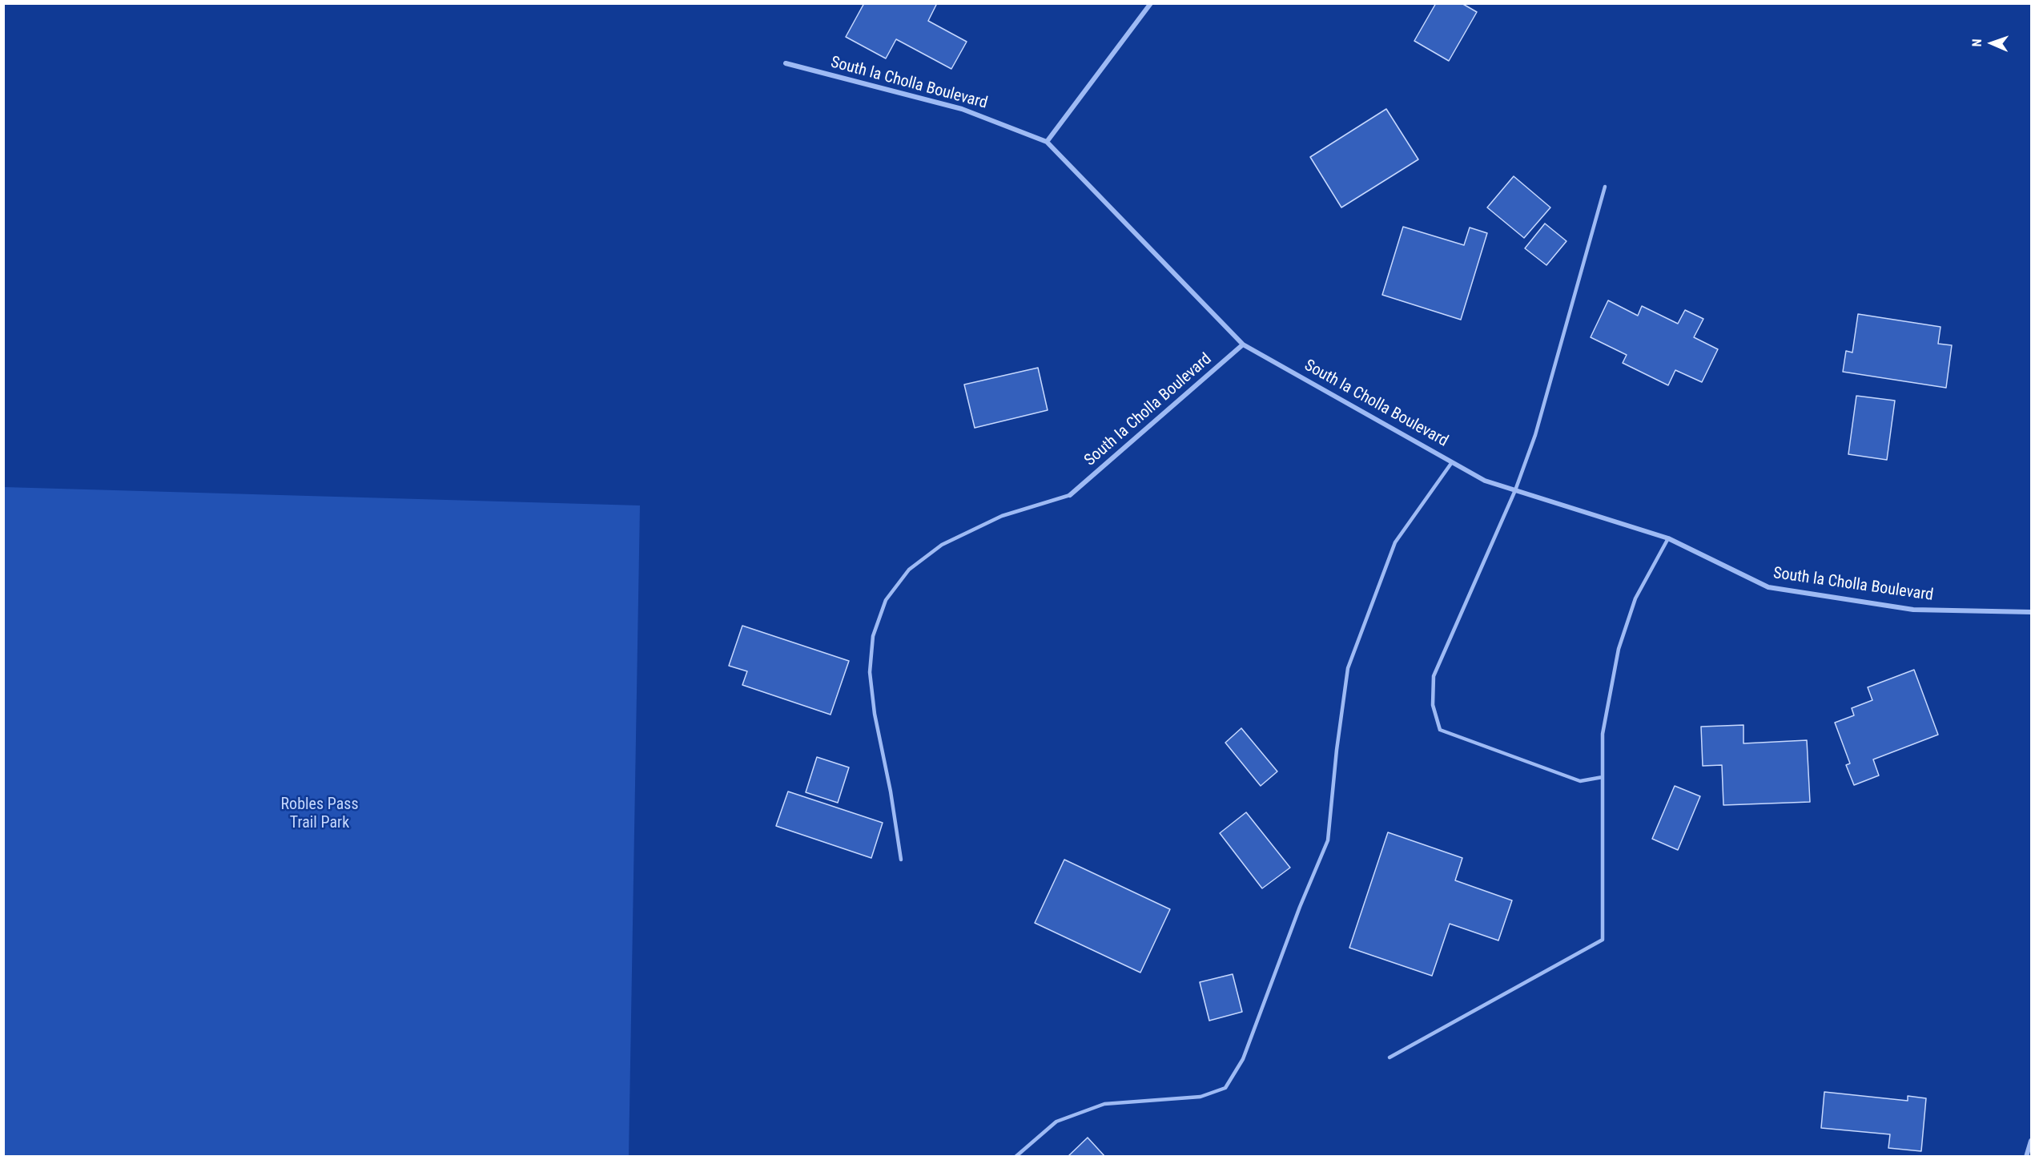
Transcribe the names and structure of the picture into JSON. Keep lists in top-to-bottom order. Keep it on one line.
{"streets":{"street":["South la Cholla Boulevard","South Ia Cholla Boulevard"]},"crossings":[["South la Cholla Boulevard","South Ia Cholla Boulevard"]],"parks":["Robles Pass Trail Park"],"north":"left"}
